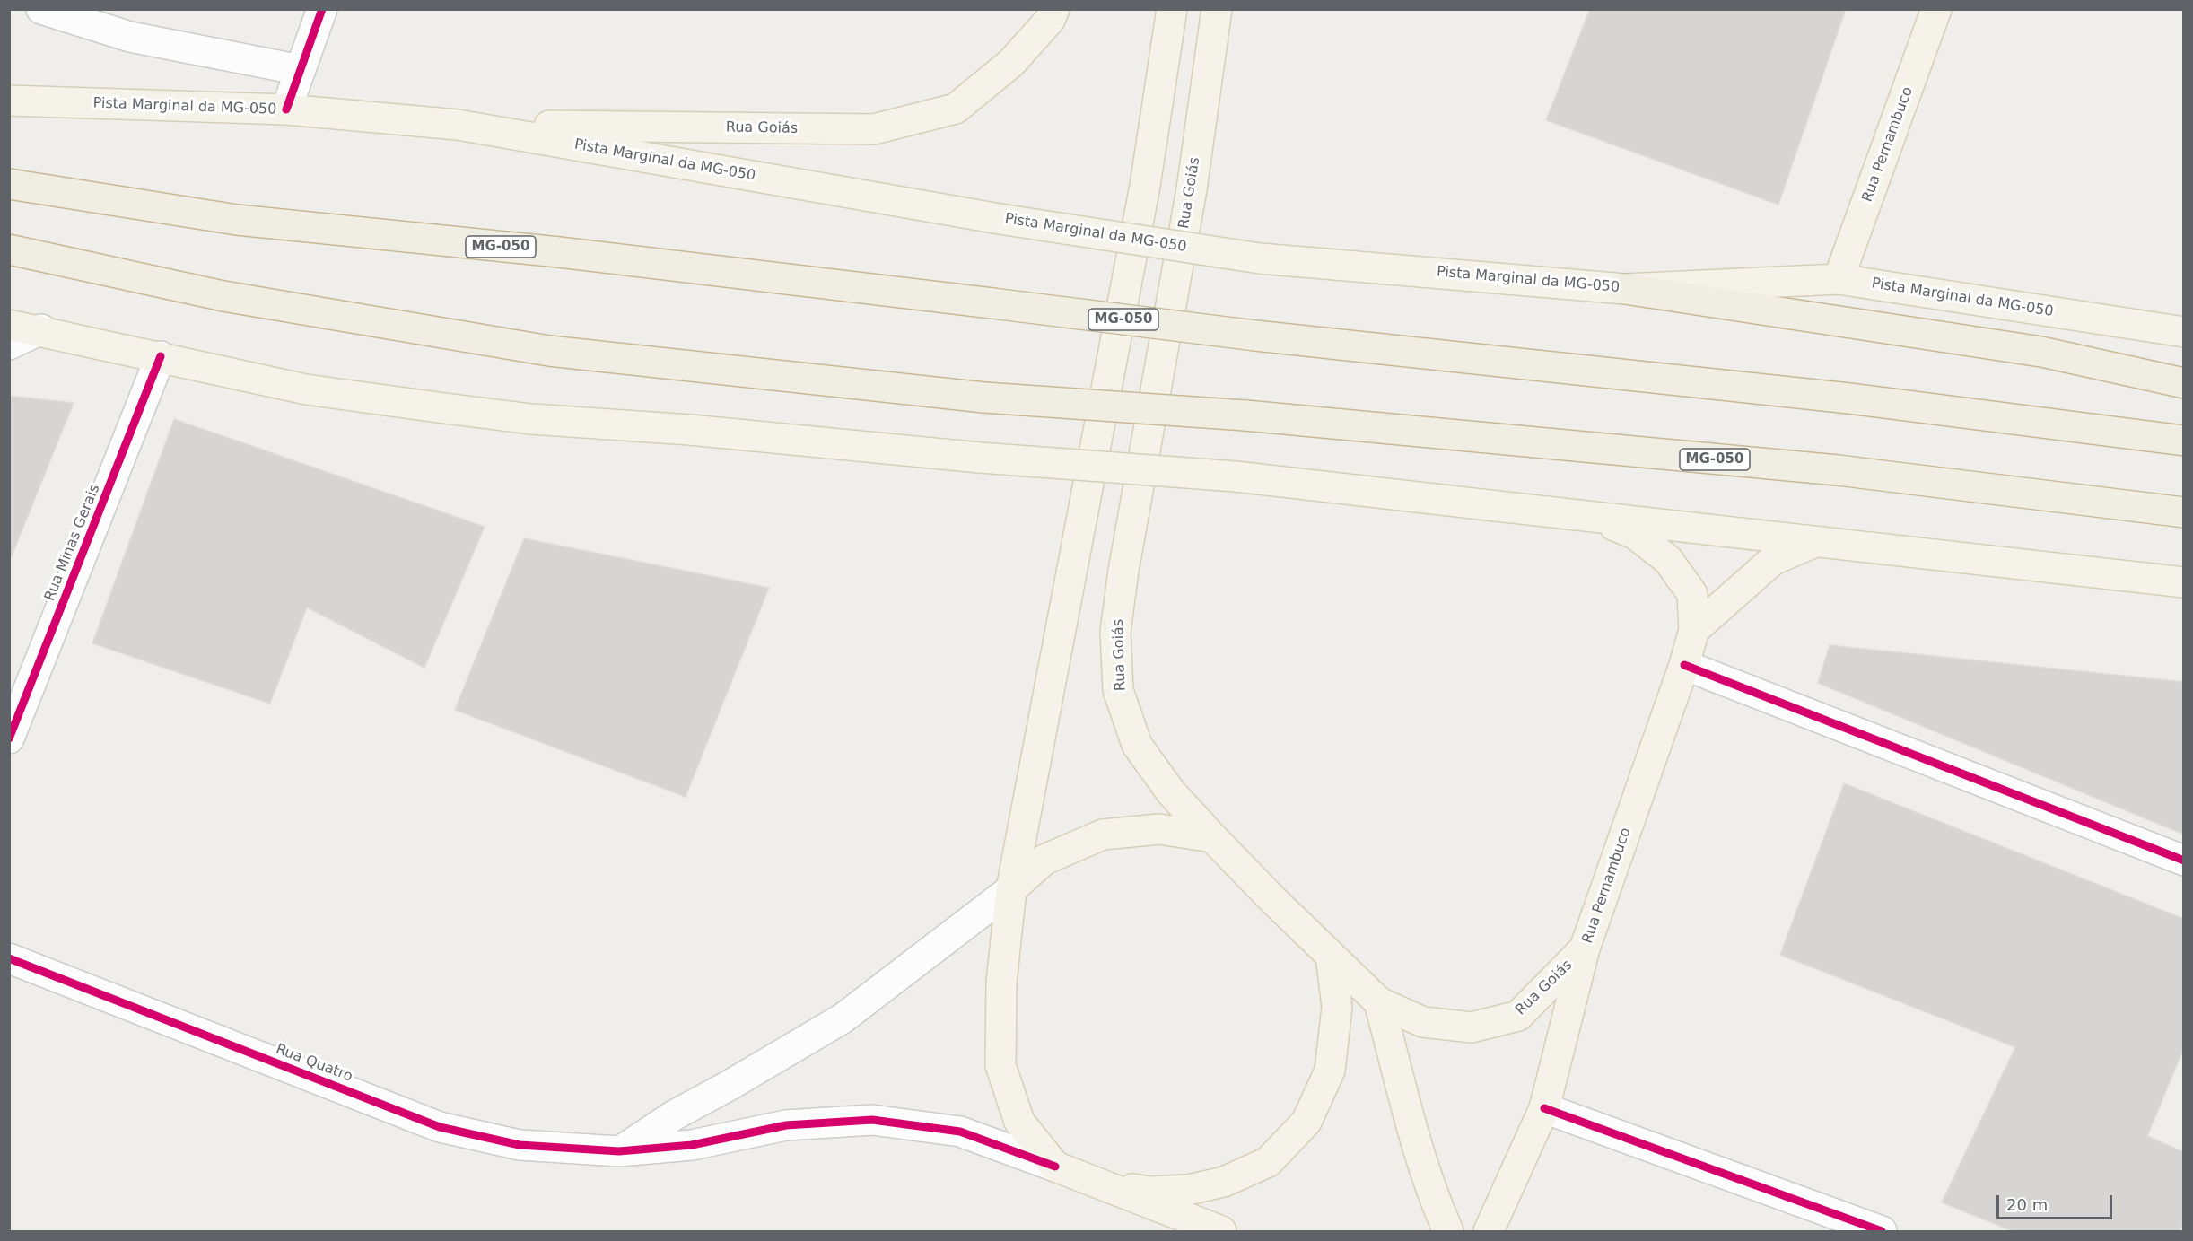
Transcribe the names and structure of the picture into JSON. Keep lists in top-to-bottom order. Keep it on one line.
{"streets":{"highway":["MG-050"],"main road":["Pista Marginal da MG-050","Rua Goiás","Rua Pernambuco"],"street":["Rua Minas Gerais","Rua Quatro"]},"crossings":[["Pista Marginal da MG-050","Rua Goiás"],["Pista Marginal da MG-050","Rua Pernambuco"],["Rua Goiás","Rua Pernambuco"]],"scale_bar":"20 m"}
